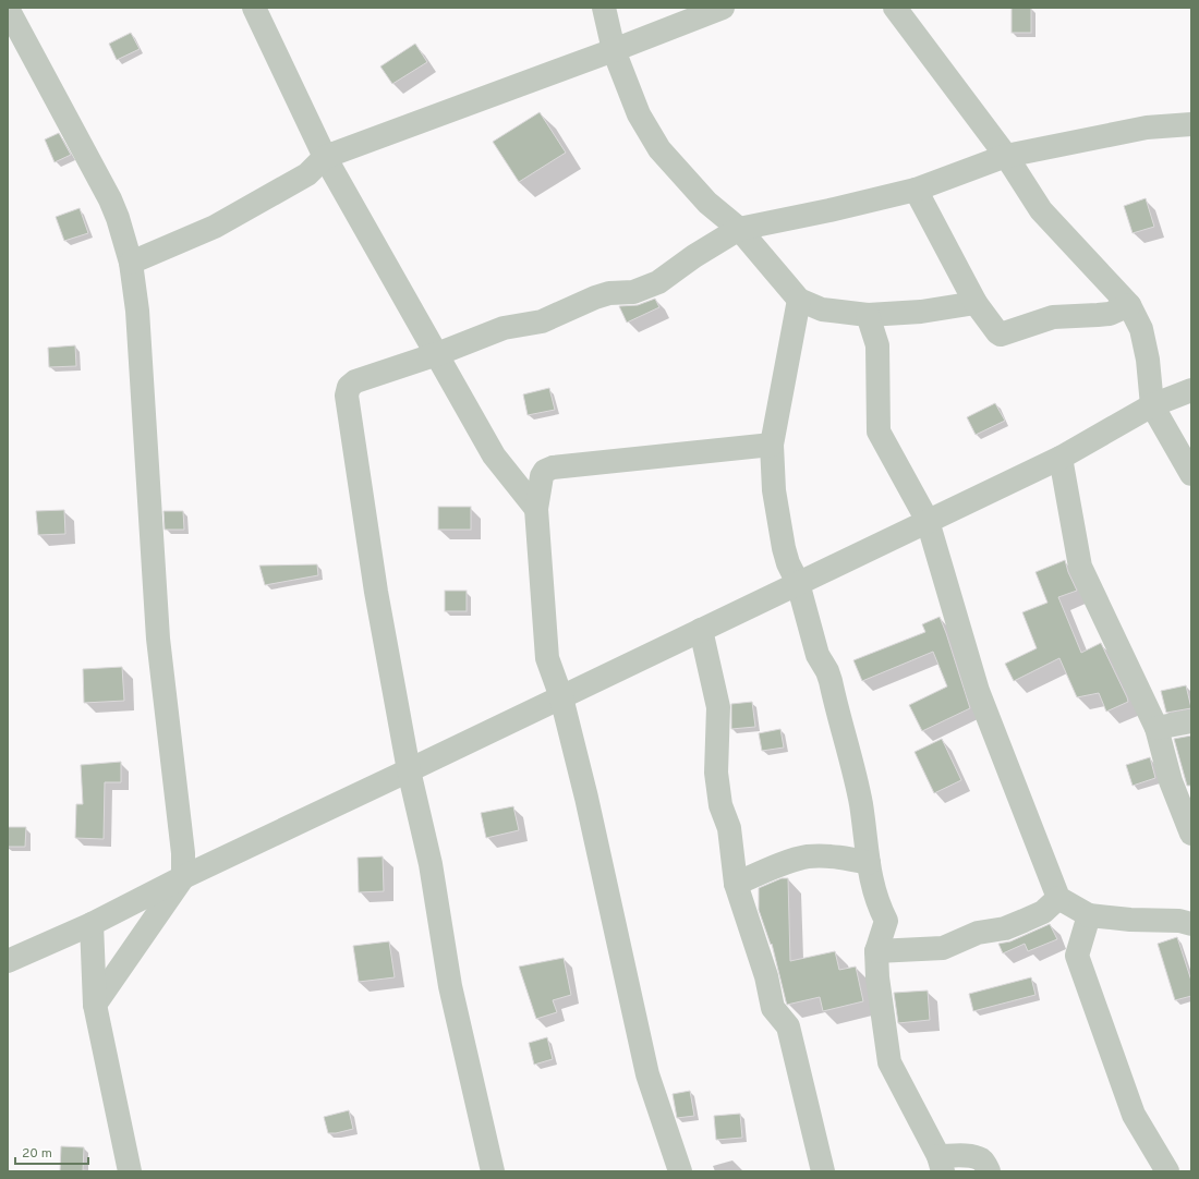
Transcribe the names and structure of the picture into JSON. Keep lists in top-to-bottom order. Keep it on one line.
{"scale_bar":"20 m"}
